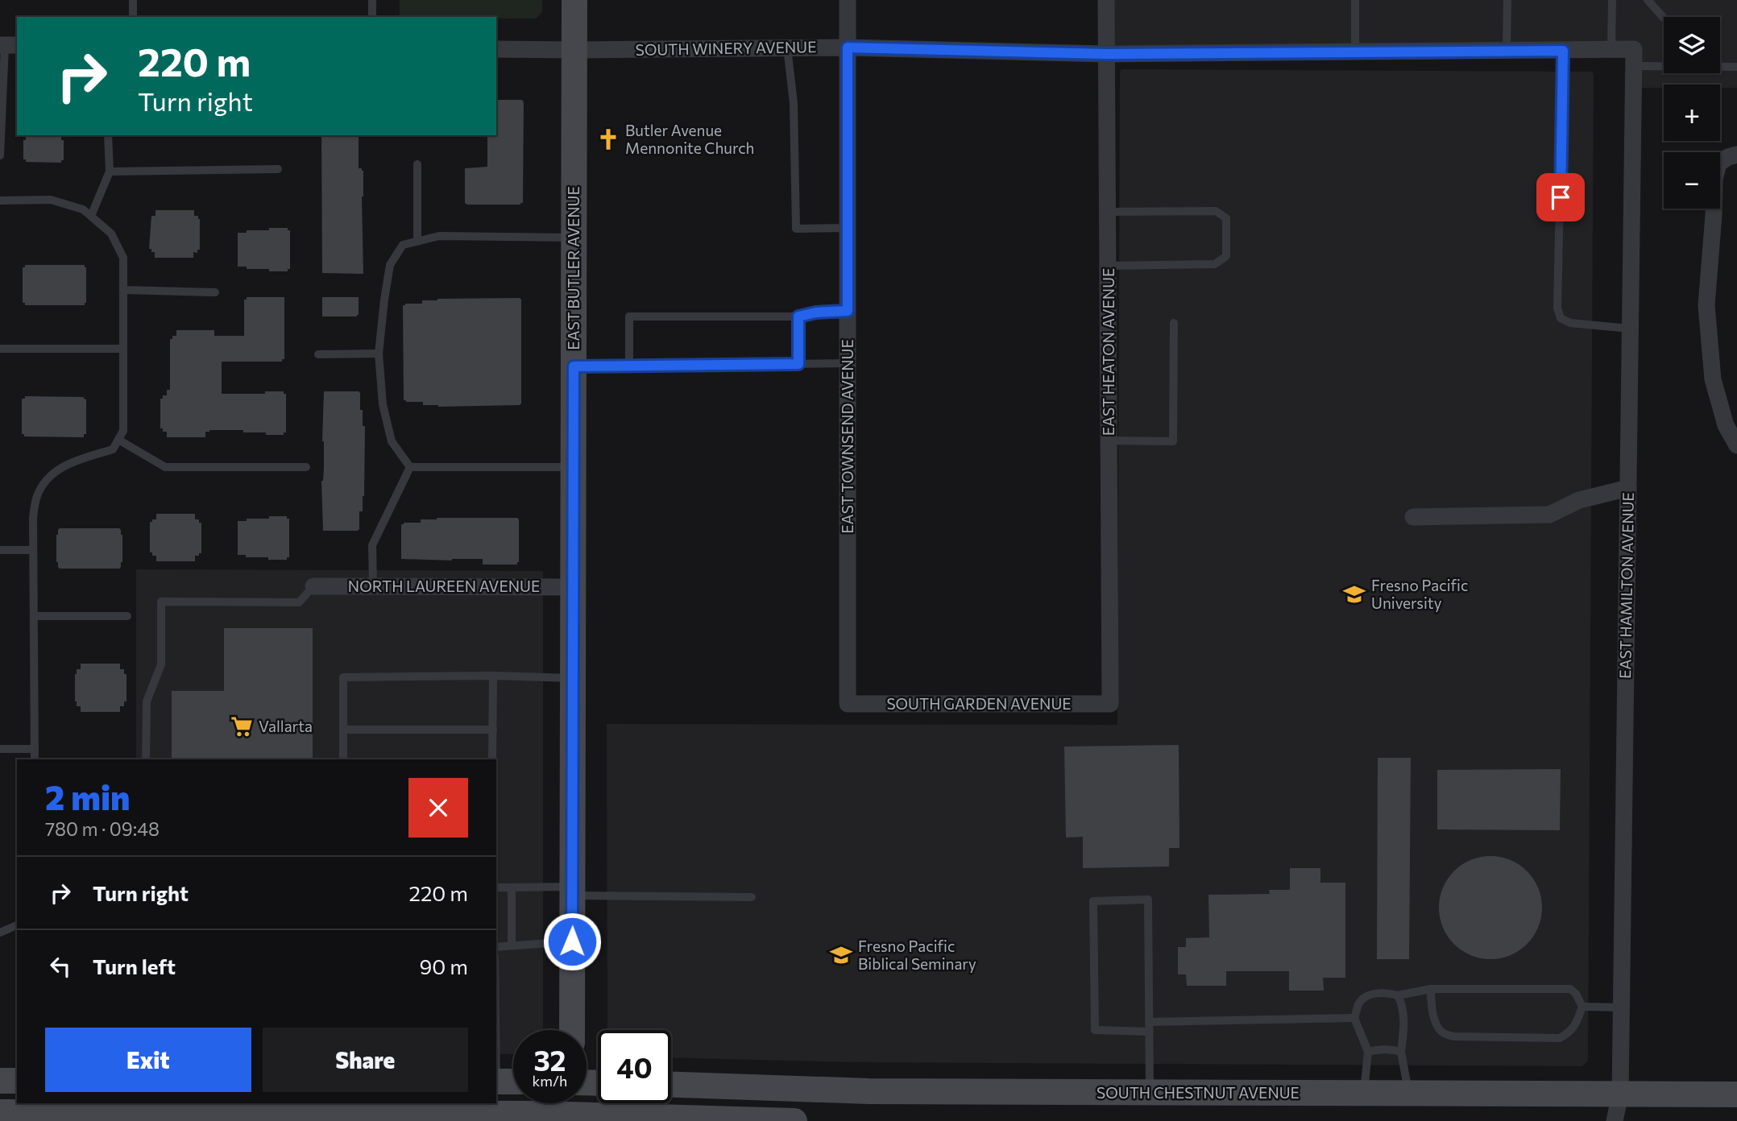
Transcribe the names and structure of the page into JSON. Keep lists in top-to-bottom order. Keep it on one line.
{"streets":{"main road":["EAST BUTLER AVENUE","SOUTH CHESTNUT AVENUE"],"street":["SOUTH WINERY AVENUE","EAST HEATON AVENUE","EAST TOWNSEND AVENUE","EAST HAMILTON AVENUE","NORTH LAUREEN AVENUE","SOUTH GARDEN AVENUE"]},"crossings":[["SOUTH WINERY AVENUE","EAST BUTLER AVENUE"],["SOUTH WINERY AVENUE","EAST HEATON AVENUE"],["SOUTH WINERY AVENUE","EAST TOWNSEND AVENUE"],["SOUTH WINERY AVENUE","EAST HAMILTON AVENUE"],["EAST BUTLER AVENUE","NORTH LAUREEN AVENUE"],["EAST HEATON AVENUE","SOUTH GARDEN AVENUE"],["EAST TOWNSEND AVENUE","SOUTH GARDEN AVENUE"],["EAST HAMILTON AVENUE","SOUTH CHESTNUT AVENUE"]],"places":{"church":["Butler Avenue Mennonite Church"],"school or university":["Fresno Pacific University","Fresno Pacific Biblical Seminary"],"supermarket":["Vallarta"]},"page":{"map_buttons":["+","−"],"turn":["220 m","Turn right"],"heading":["2 min","780 m · 09:48"],"list":[{"name":"Turn right","value":"220 m"},{"name":"Turn left","value":"90 m"}],"buttons":["Exit","Share"],"speed":"32 km/h","limit":"40"}}
